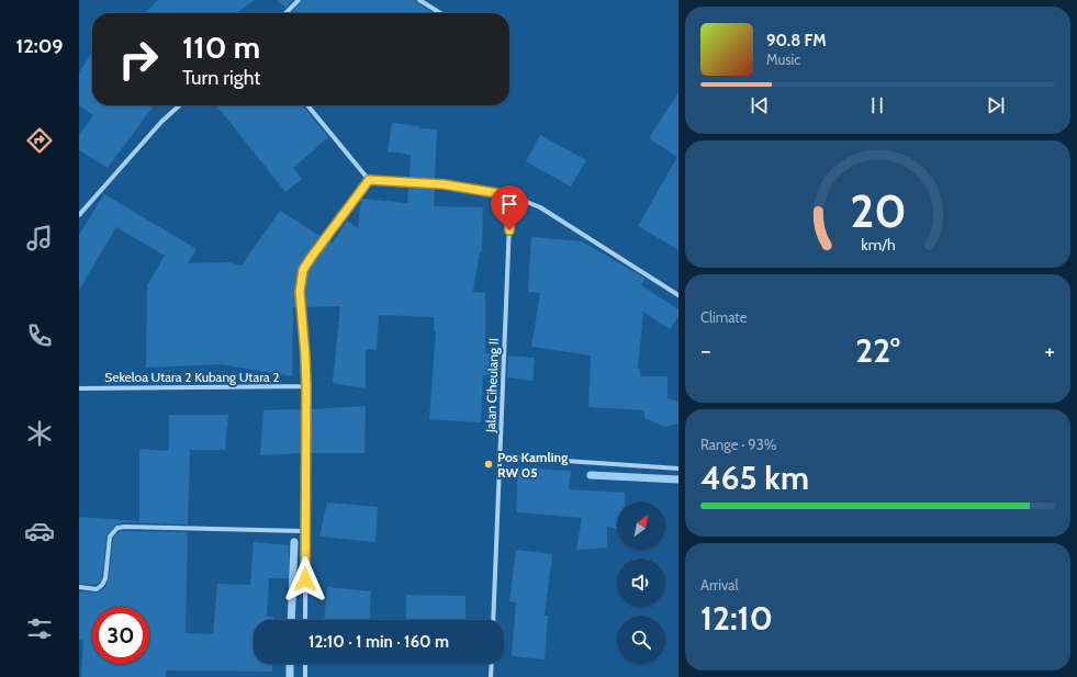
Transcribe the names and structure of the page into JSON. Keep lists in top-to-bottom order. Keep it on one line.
{"streets":{"street":["Sekeloa Utara 2 Kubang Utara 2","Jalan Ciheulang II"]},"places":["Pos Kamling RW 05"],"north":"top right","page":{"tabs":"12:09","turn":["110 m","Turn right"],"song":["90.8 FM","Music"],"tile":["Climate",["Range · 93%","465 km"],["Arrival","12:10"]],"heat":["−","22°","+"],"limit":"30","trip":"12:10 · 1 min · 160 m","gauge":["20","km/h"]}}
